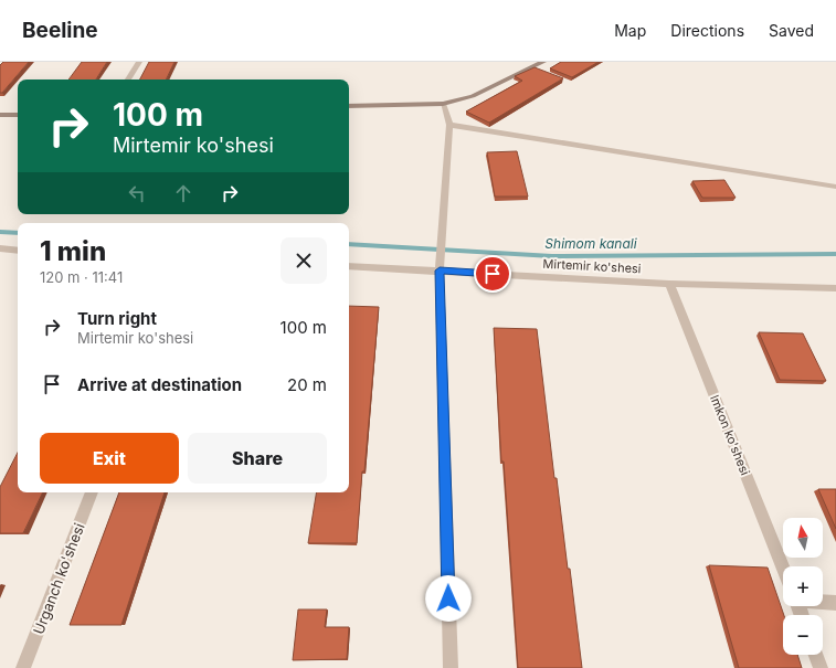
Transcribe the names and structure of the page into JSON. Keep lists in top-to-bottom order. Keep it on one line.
{"streets":{"street":["Mirtemir ko'shesi","Imkon ko'shesi","Urganch ko'shesi"]},"crossings":[["Mirtemir ko'shesi","Imkon ko'shesi"]],"water":["Shimom kanali"],"north":"top","page":{"header":"Beeline","nav":["Map","Directions","Saved"],"turn":["100 m","Mirtemir ko'shesi"],"heading":["1 min","120 m · 11:41"],"list":[{"name":"Turn right","note":"Mirtemir ko'shesi","value":"100 m"},{"name":"Arrive at destination","value":"20 m"}],"buttons":["Exit","Share"],"map_buttons":["+","−"]}}
